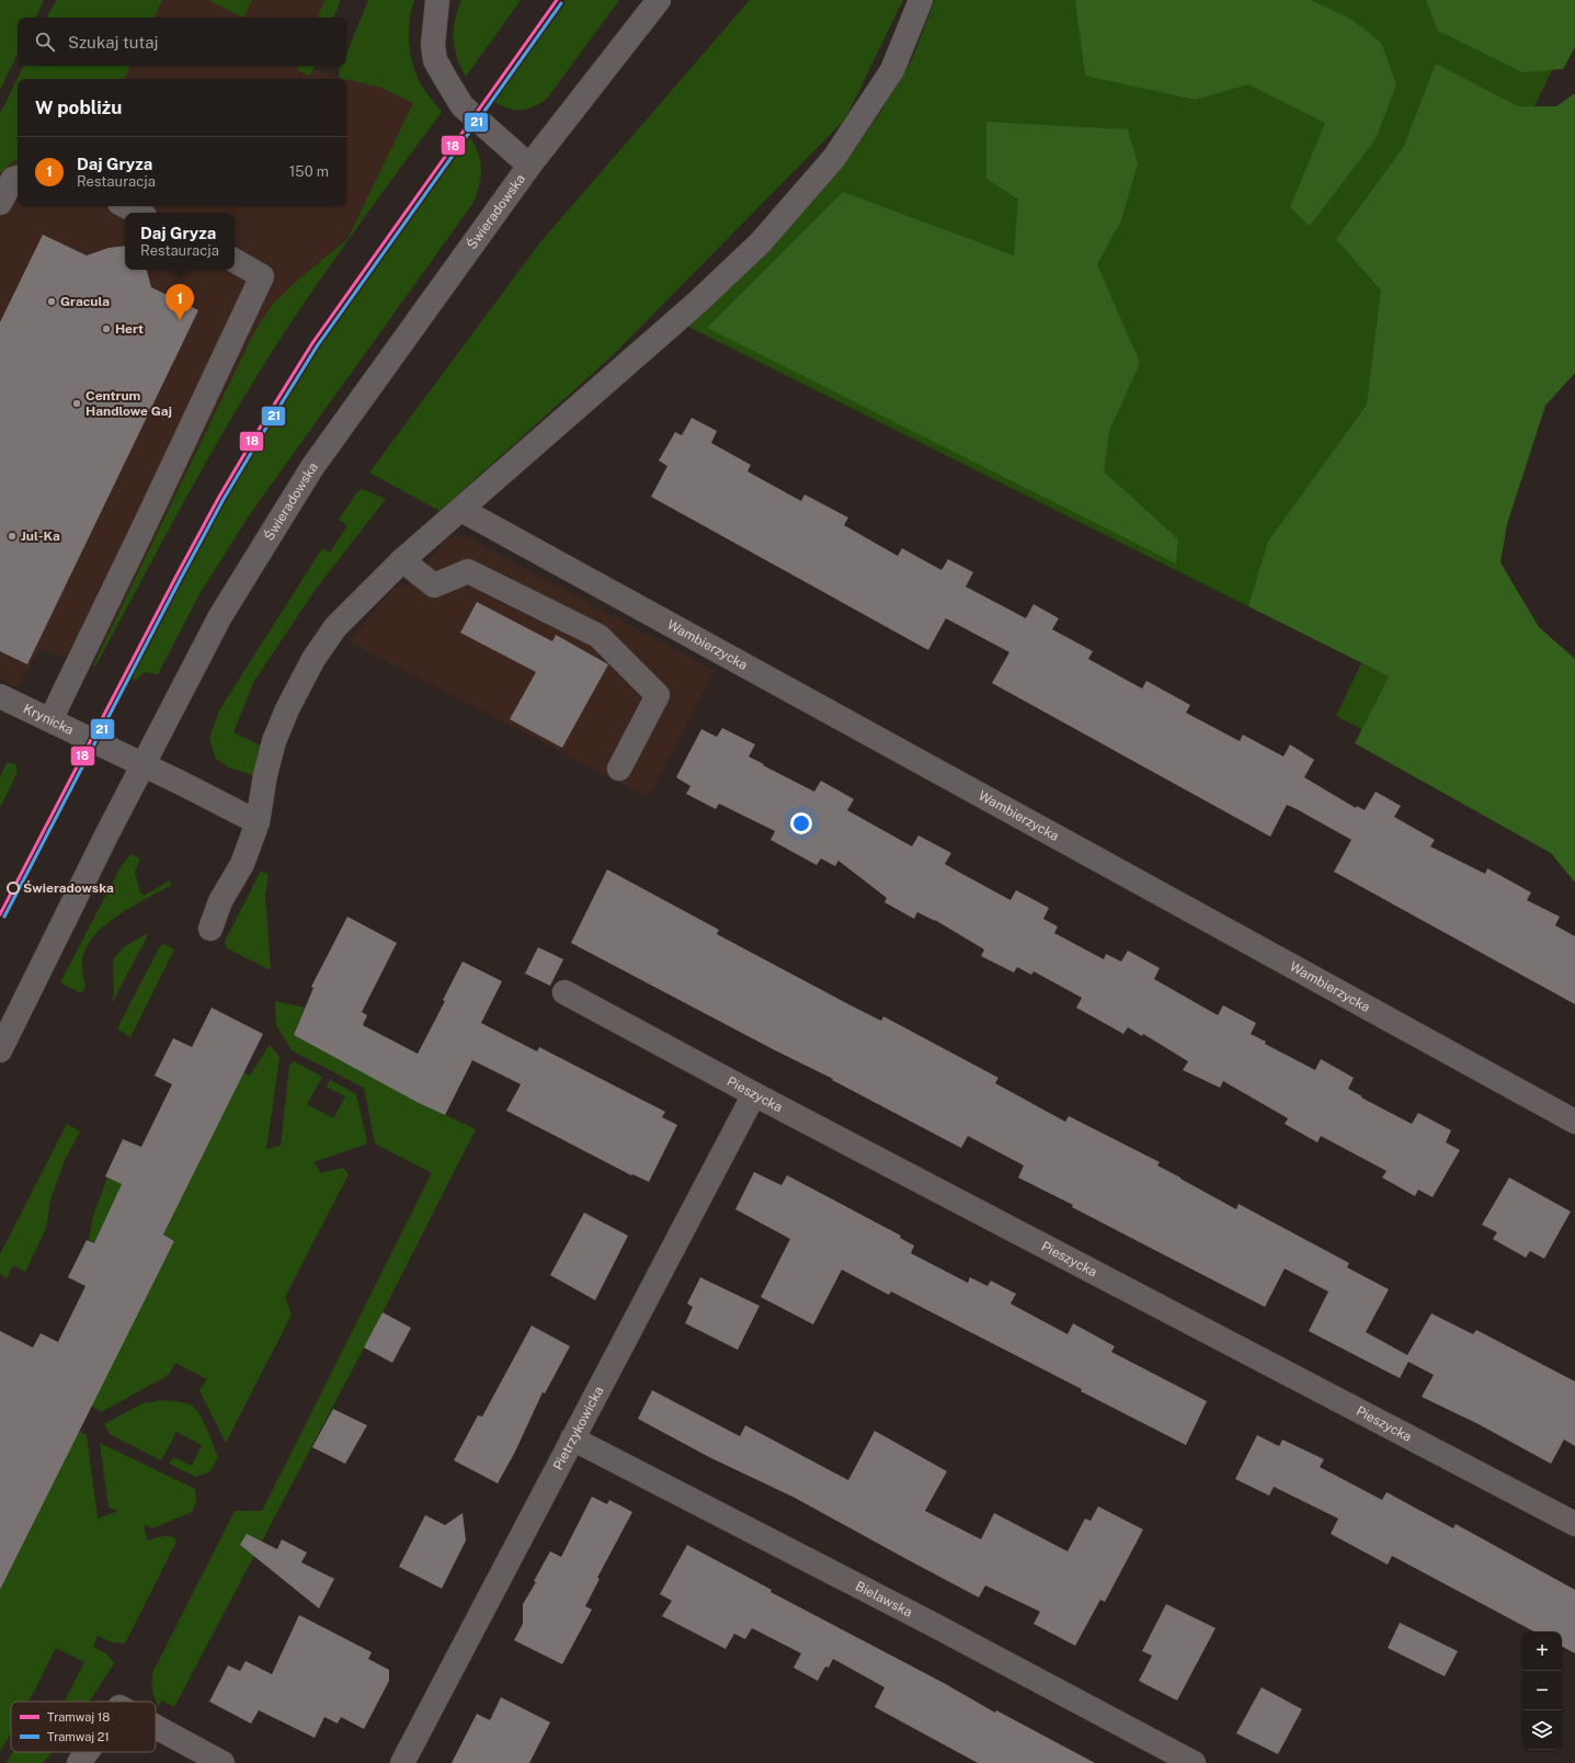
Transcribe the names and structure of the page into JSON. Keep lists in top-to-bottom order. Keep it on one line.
{"streets":{"street":["Świeradowska","Wambierzycka","Krynicka","Pieszycka","Pietrzykowicka","Bielawska"]},"crossings":[["Świeradowska","Krynicka"],["Pieszycka","Pietrzykowicka"],["Pietrzykowicka","Bielawska"]],"places":["Gracula","Hert","Centrum Handlowe Gaj","Jul-Ka","Świeradowska"],"lines":["tram line 18","tram line 21"],"legend":["Tramwaj 18","Tramwaj 21"],"page":{"search":"Szukaj tutaj","heading":"W pobliżu","list":[{"mark":"1","name":"Daj Gryza","note":"Restauracja","value":"150 m"}],"popup":["Daj Gryza","Restauracja"],"pins":"1","map_buttons":["+","−"]}}
